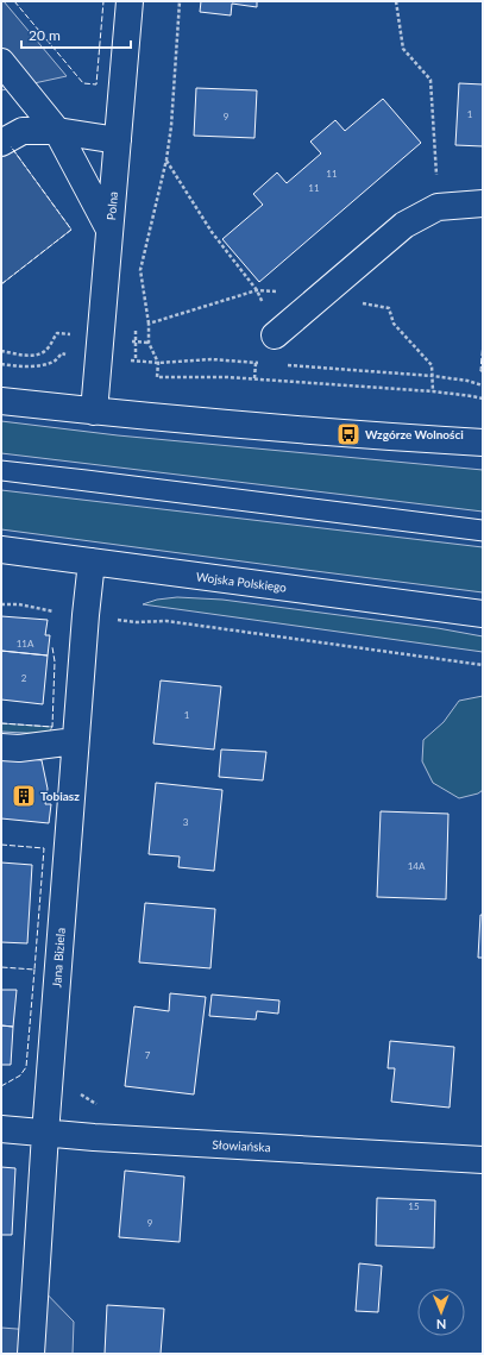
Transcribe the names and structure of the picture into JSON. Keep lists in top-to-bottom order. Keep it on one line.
{"streets":{"street":["Polna","Wojska Polskiego","Jana Biziela","Słowiańska"]},"crossings":[["Wojska Polskiego","Jana Biziela"],["Jana Biziela","Słowiańska"]],"places":{"bus stop":["Wzgórze Wolności"],"building":["Tobiasz"]},"house_numbers":["1","9","11","11","11A","2","1","3","14A","7","15","9"],"scale_bar":"20 m","north":"bottom"}
